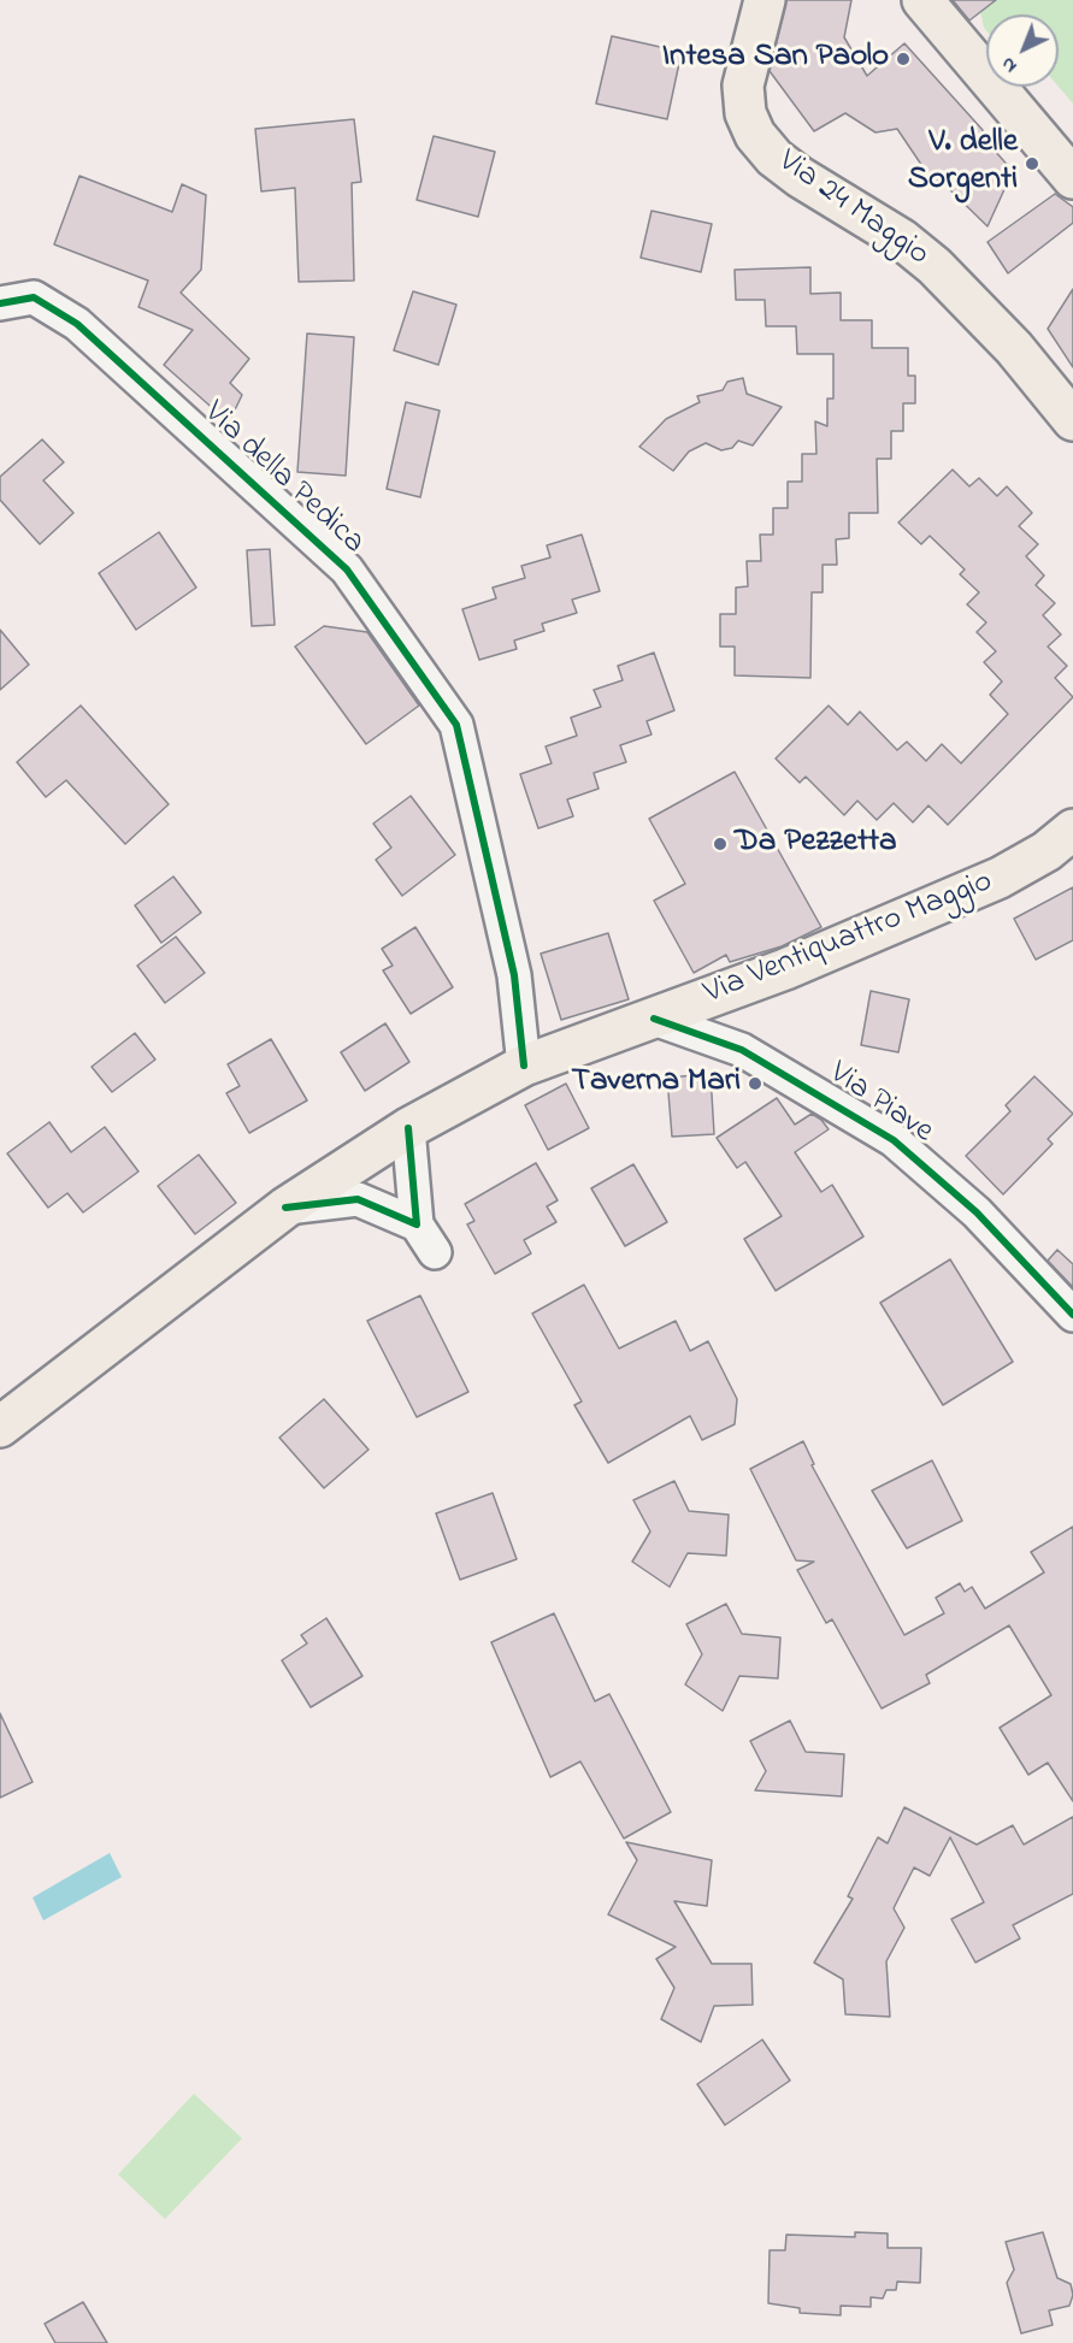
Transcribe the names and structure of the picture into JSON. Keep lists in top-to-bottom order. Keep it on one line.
{"streets":{"main road":["Via 24 Maggio","Via Ventiquattro Maggio"],"street":["Via della Pedica","Via Piave"]},"crossings":[["Via della Pedica","Via Ventiquattro Maggio"],["Via Ventiquattro Maggio","Via Piave"]],"places":["Intesa San Paolo","V. delle Sorgenti","Da Pezzetta","Taverna Mari"],"north":"bottom left"}
